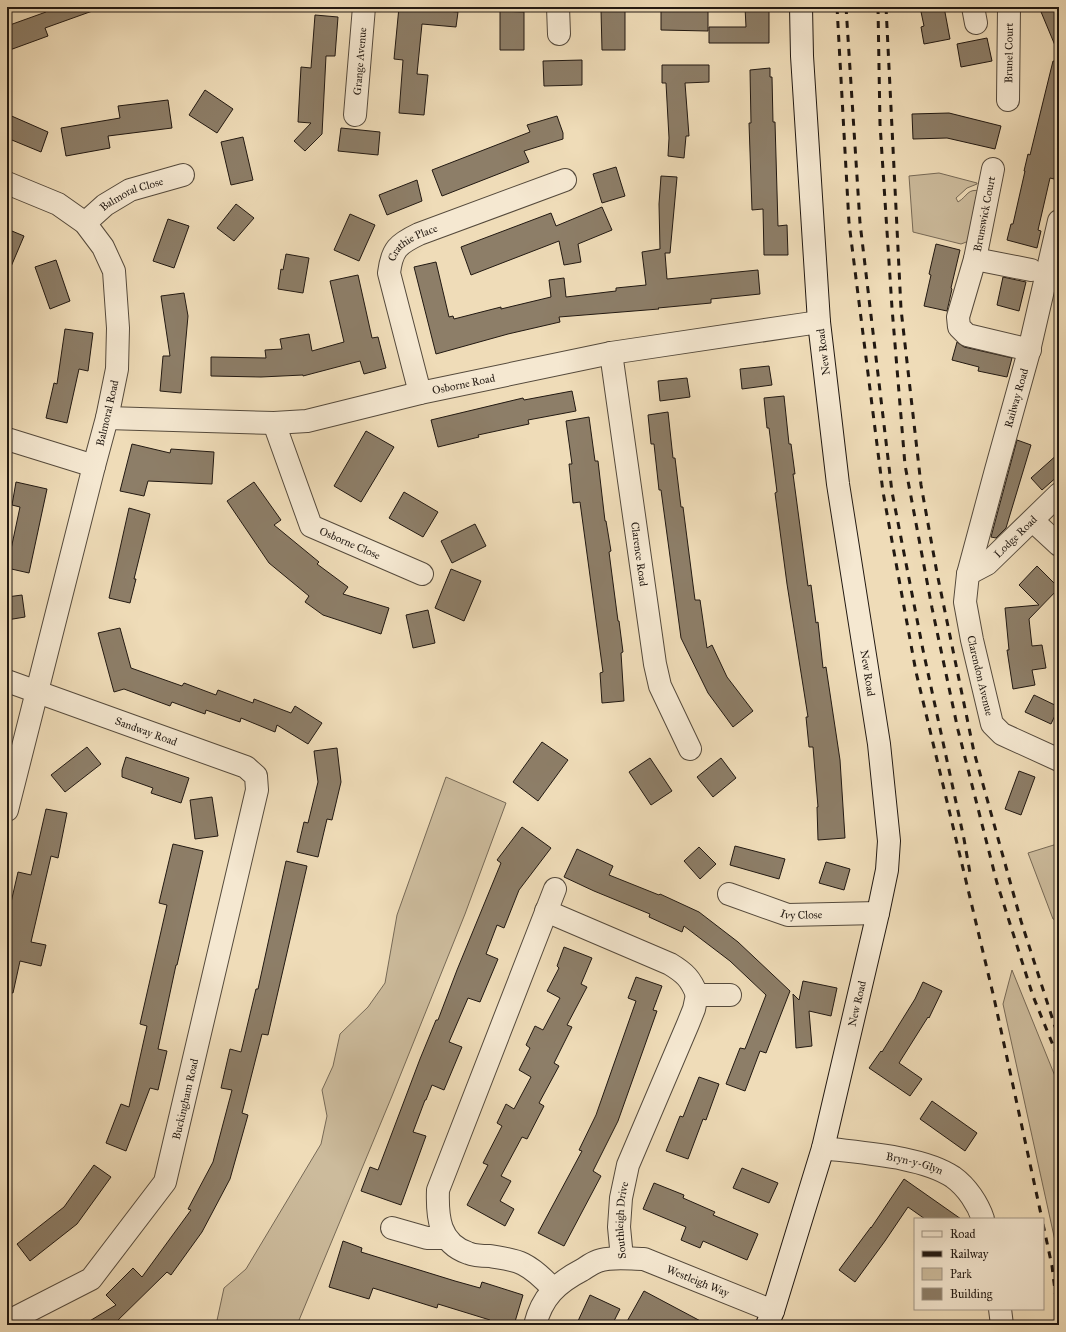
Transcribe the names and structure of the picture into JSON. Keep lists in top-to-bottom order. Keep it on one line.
{"streets":{"street":["Brunel Court","Grange Avenue","Balmoral Close","Brunswick Court","Crathie Place","New Road","Osborne Road","Railway Road","Balmoral Road","Lodge Road","Osborne Close","Clarence Road","Clarendon Avenue","Sandway Road","Ivy Close","Buckingham Road","Bryn-y-Glyn","Southleigh Drive","Westleigh Way"]},"crossings":[["Balmoral Close","Balmoral Road"],["Brunswick Court","Railway Road"],["Crathie Place","Osborne Road"],["New Road","Osborne Road"],["New Road","Ivy Close"],["New Road","Bryn-y-Glyn"],["New Road","Westleigh Way"],["Osborne Road","Balmoral Road"],["Osborne Road","Osborne Close"],["Osborne Road","Clarence Road"],["Railway Road","Lodge Road"],["Railway Road","Clarendon Avenue"],["Balmoral Road","Sandway Road"],["Lodge Road","Clarendon Avenue"],["Sandway Road","Buckingham Road"],["Southleigh Drive","Westleigh Way"]],"legend":["Road","Railway","Park","Building"]}
